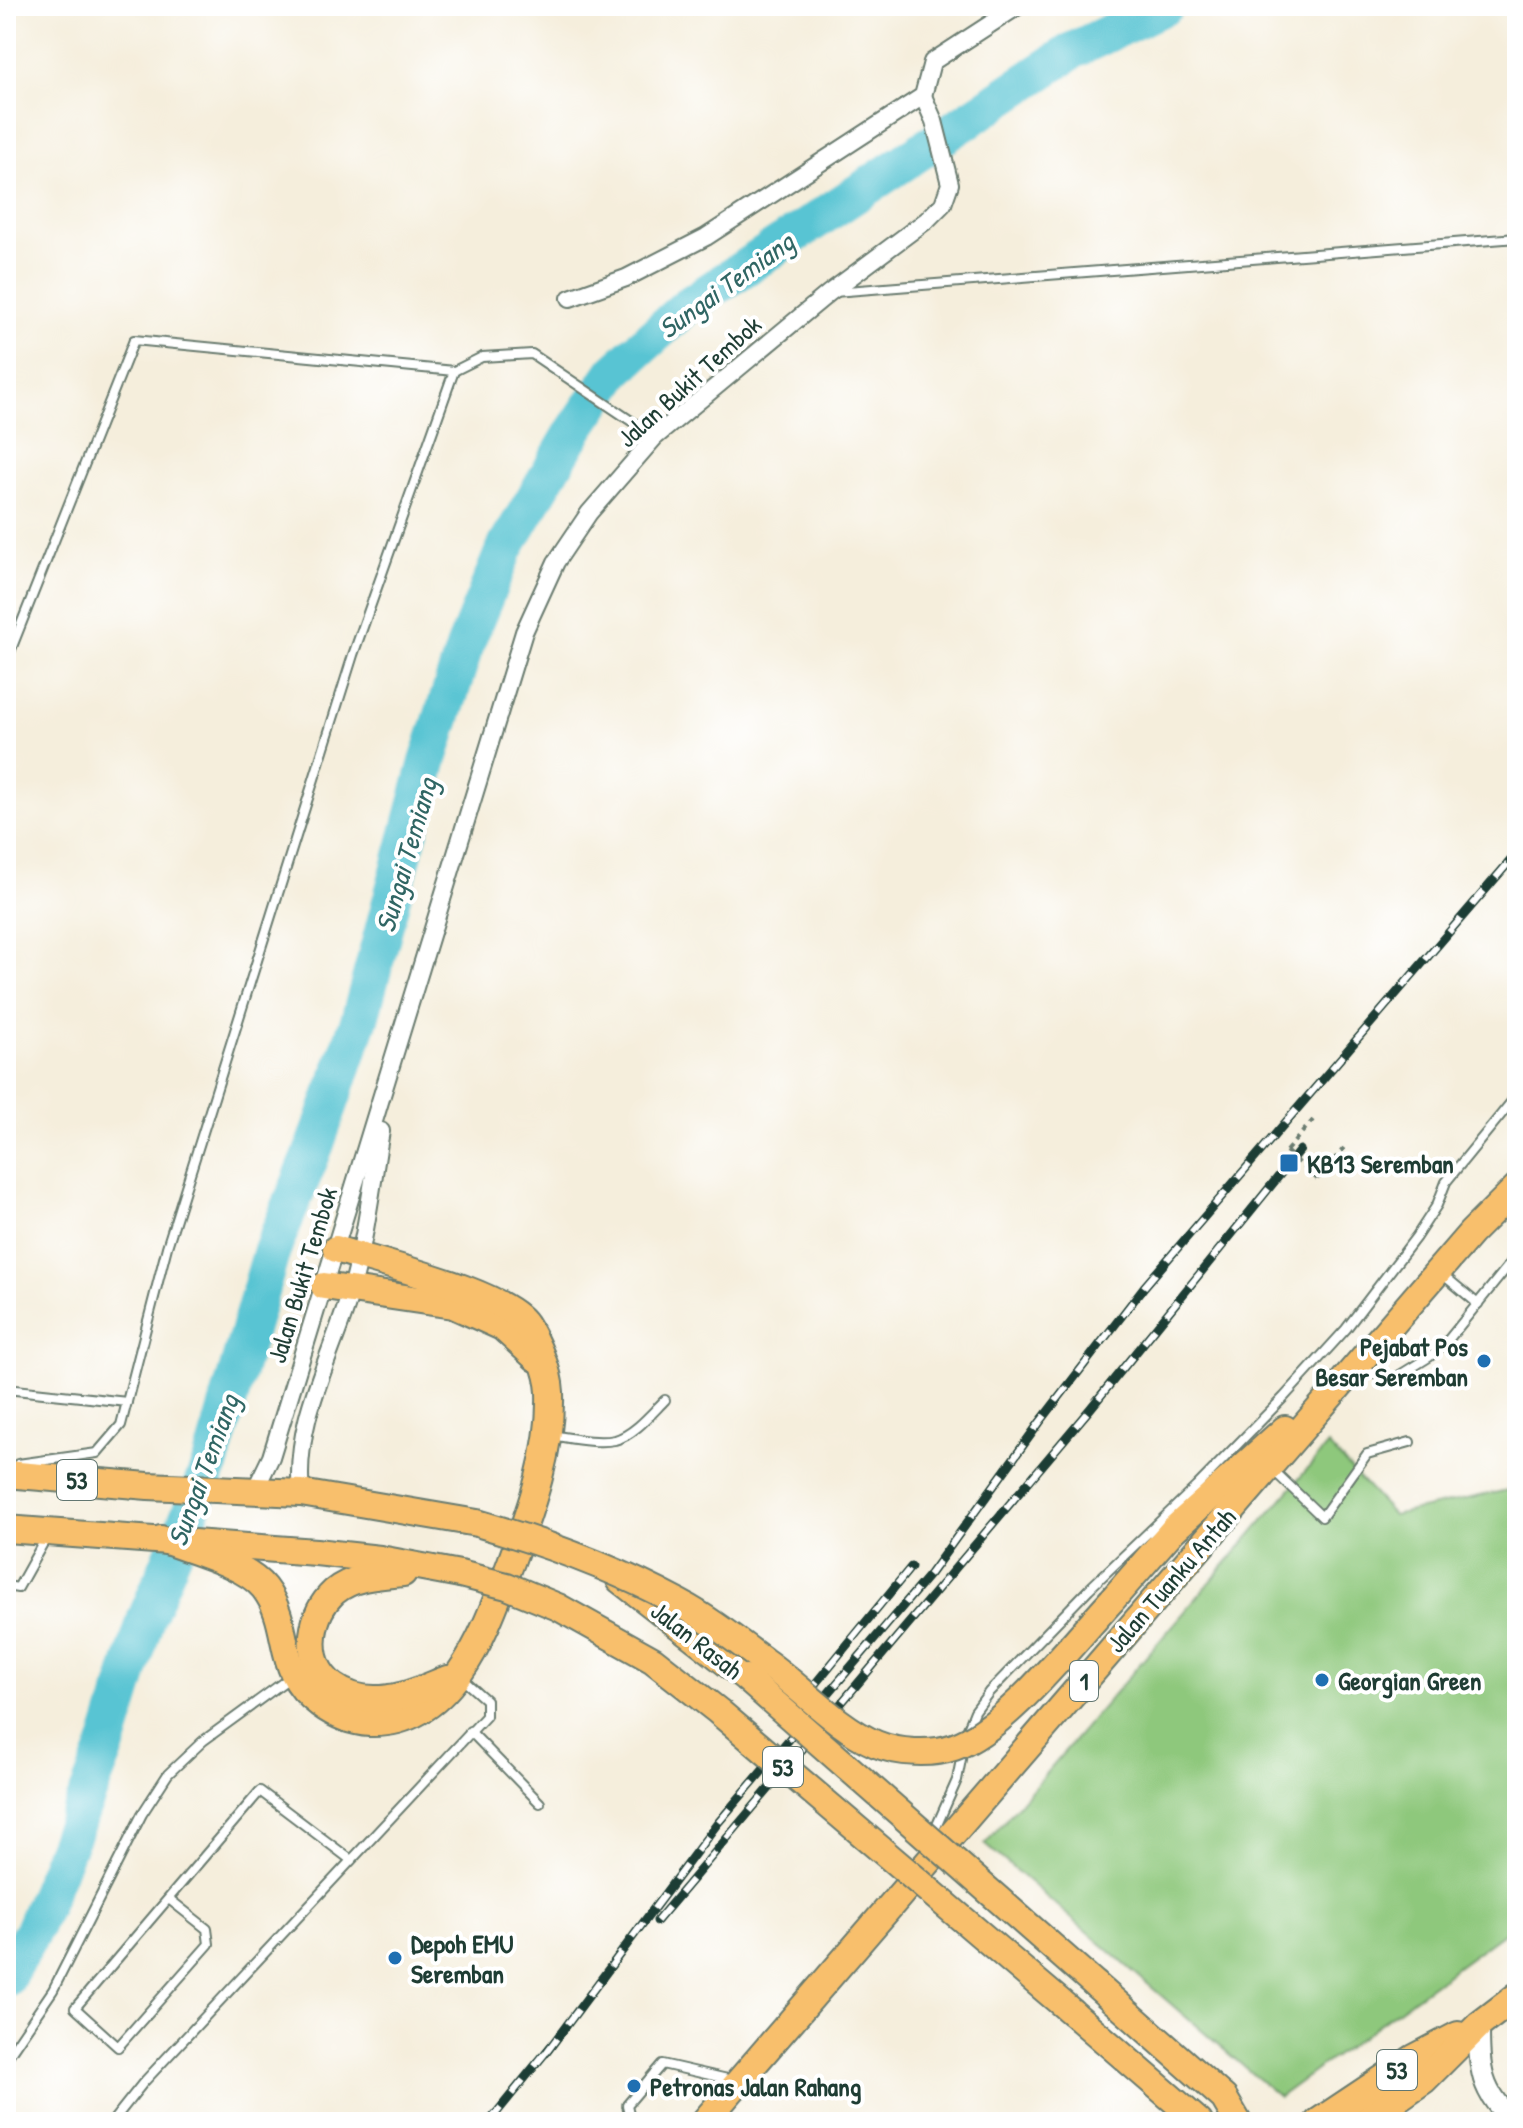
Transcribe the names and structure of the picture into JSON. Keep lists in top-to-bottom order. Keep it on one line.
{"streets":{"highway":["53","Jalan Tuanku Antah","Jalan Rasah","1"],"street":["Jalan Bukit Tembok"]},"crossings":[["Jalan Bukit Tembok","Jalan Rasah"],["Jalan Tuanku Antah","1"]],"water":["Sungai Temiang"],"places":{"transit":["KB13 Seremban"],"other":["Pejabat Pos Besar Seremban","Georgian Green","Depoh EMU Seremban","Petronas Jalan Rahang"]}}
